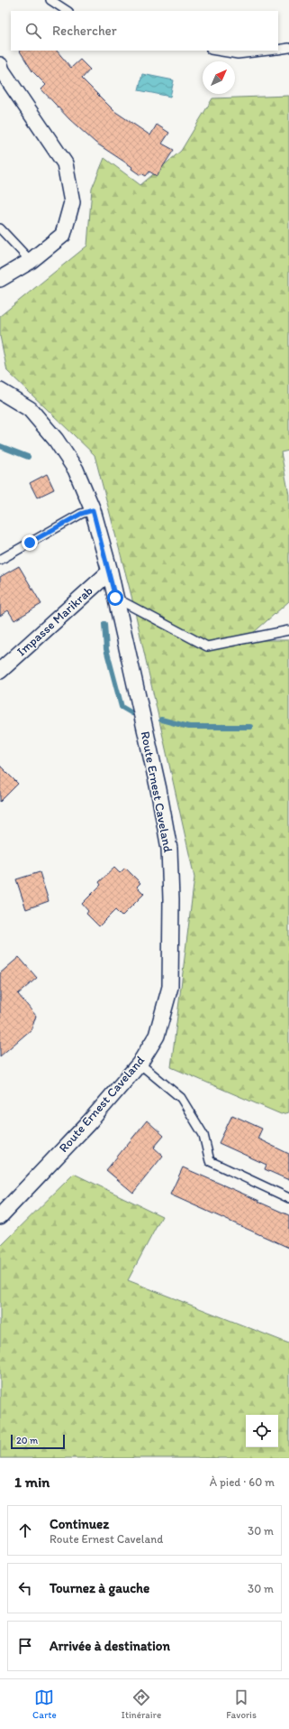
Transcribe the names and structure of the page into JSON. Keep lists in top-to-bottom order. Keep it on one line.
{"streets":{"street":["Impasse Marikrab","Route Ernest Caveland"]},"crossings":[["Impasse Marikrab","Route Ernest Caveland"]],"scale_bar":"20 m","north":"top right","page":{"search":"Rechercher","scale":"20 m","heading":["1 min","À pied · 60 m"],"list":[["Continuez","Route Ernest Caveland","30 m"],["Tournez à gauche","30 m"],"Arrivée à destination"],"nav":["Carte","Itinéraire","Favoris"]}}
